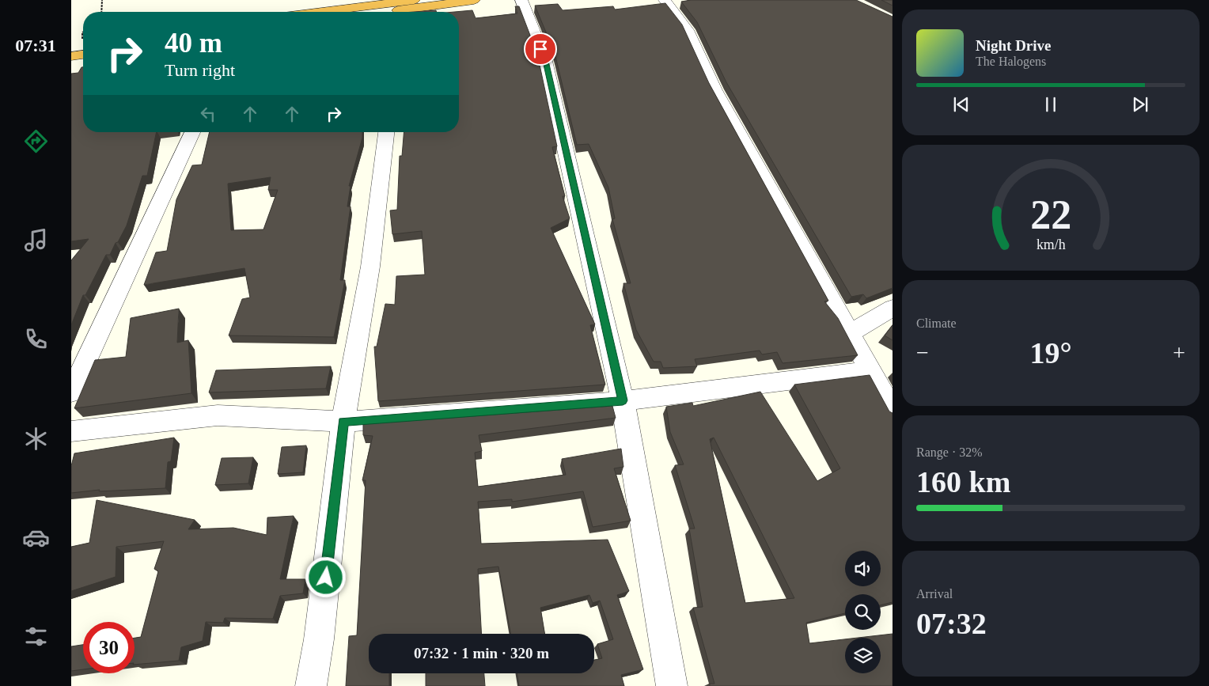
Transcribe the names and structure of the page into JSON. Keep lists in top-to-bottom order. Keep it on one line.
{"page":{"tabs":"07:31","turn":["40 m","Turn right"],"song":["Night Drive","The Halogens"],"tile":["Climate",["Range · 32%","160 km"],["Arrival","07:32"]],"heat":["−","19°","+"],"limit":"30","trip":"07:32 · 1 min · 320 m","gauge":["22","km/h"]}}
